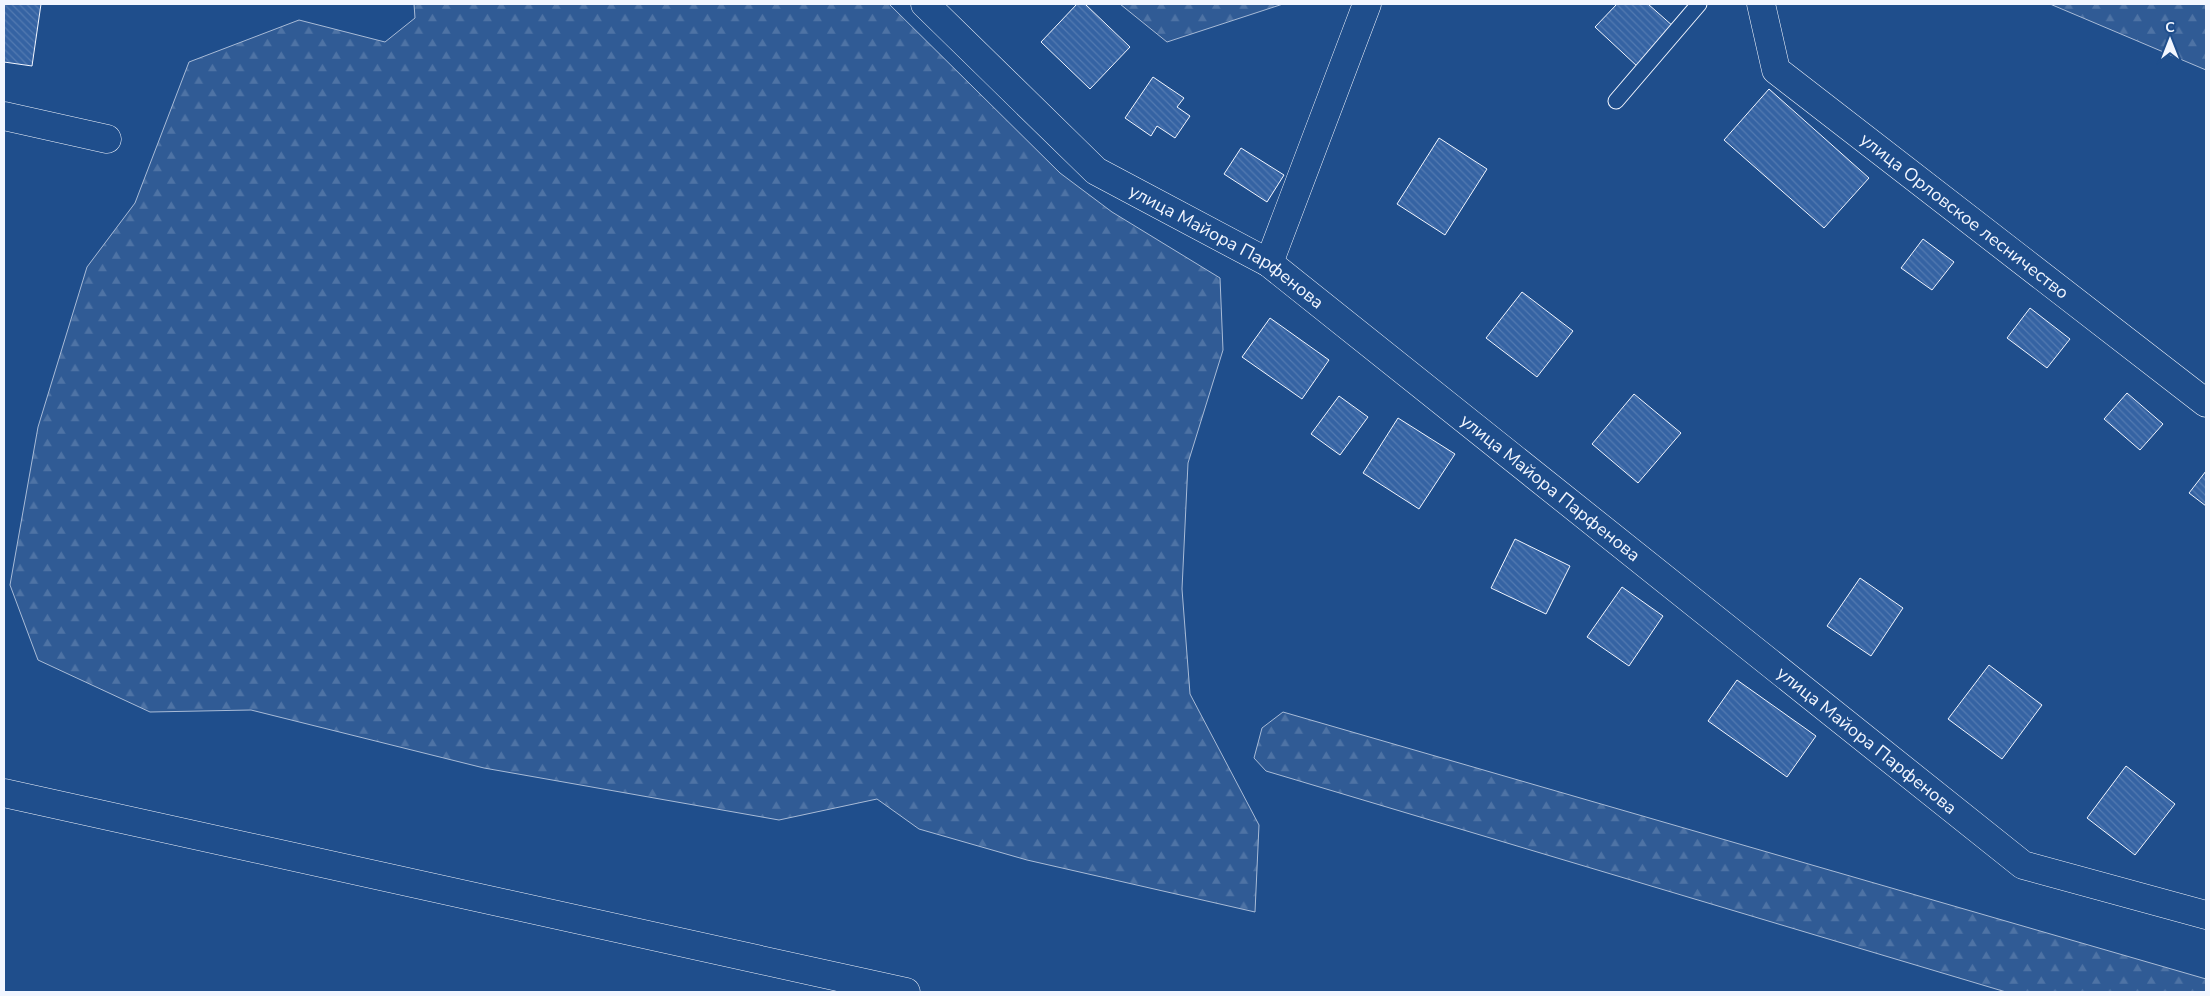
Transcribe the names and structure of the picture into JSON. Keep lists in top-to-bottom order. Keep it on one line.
{"streets":{"street":["улица Орловское лесничество","улица Майора Парфенова"]},"north":"top"}
